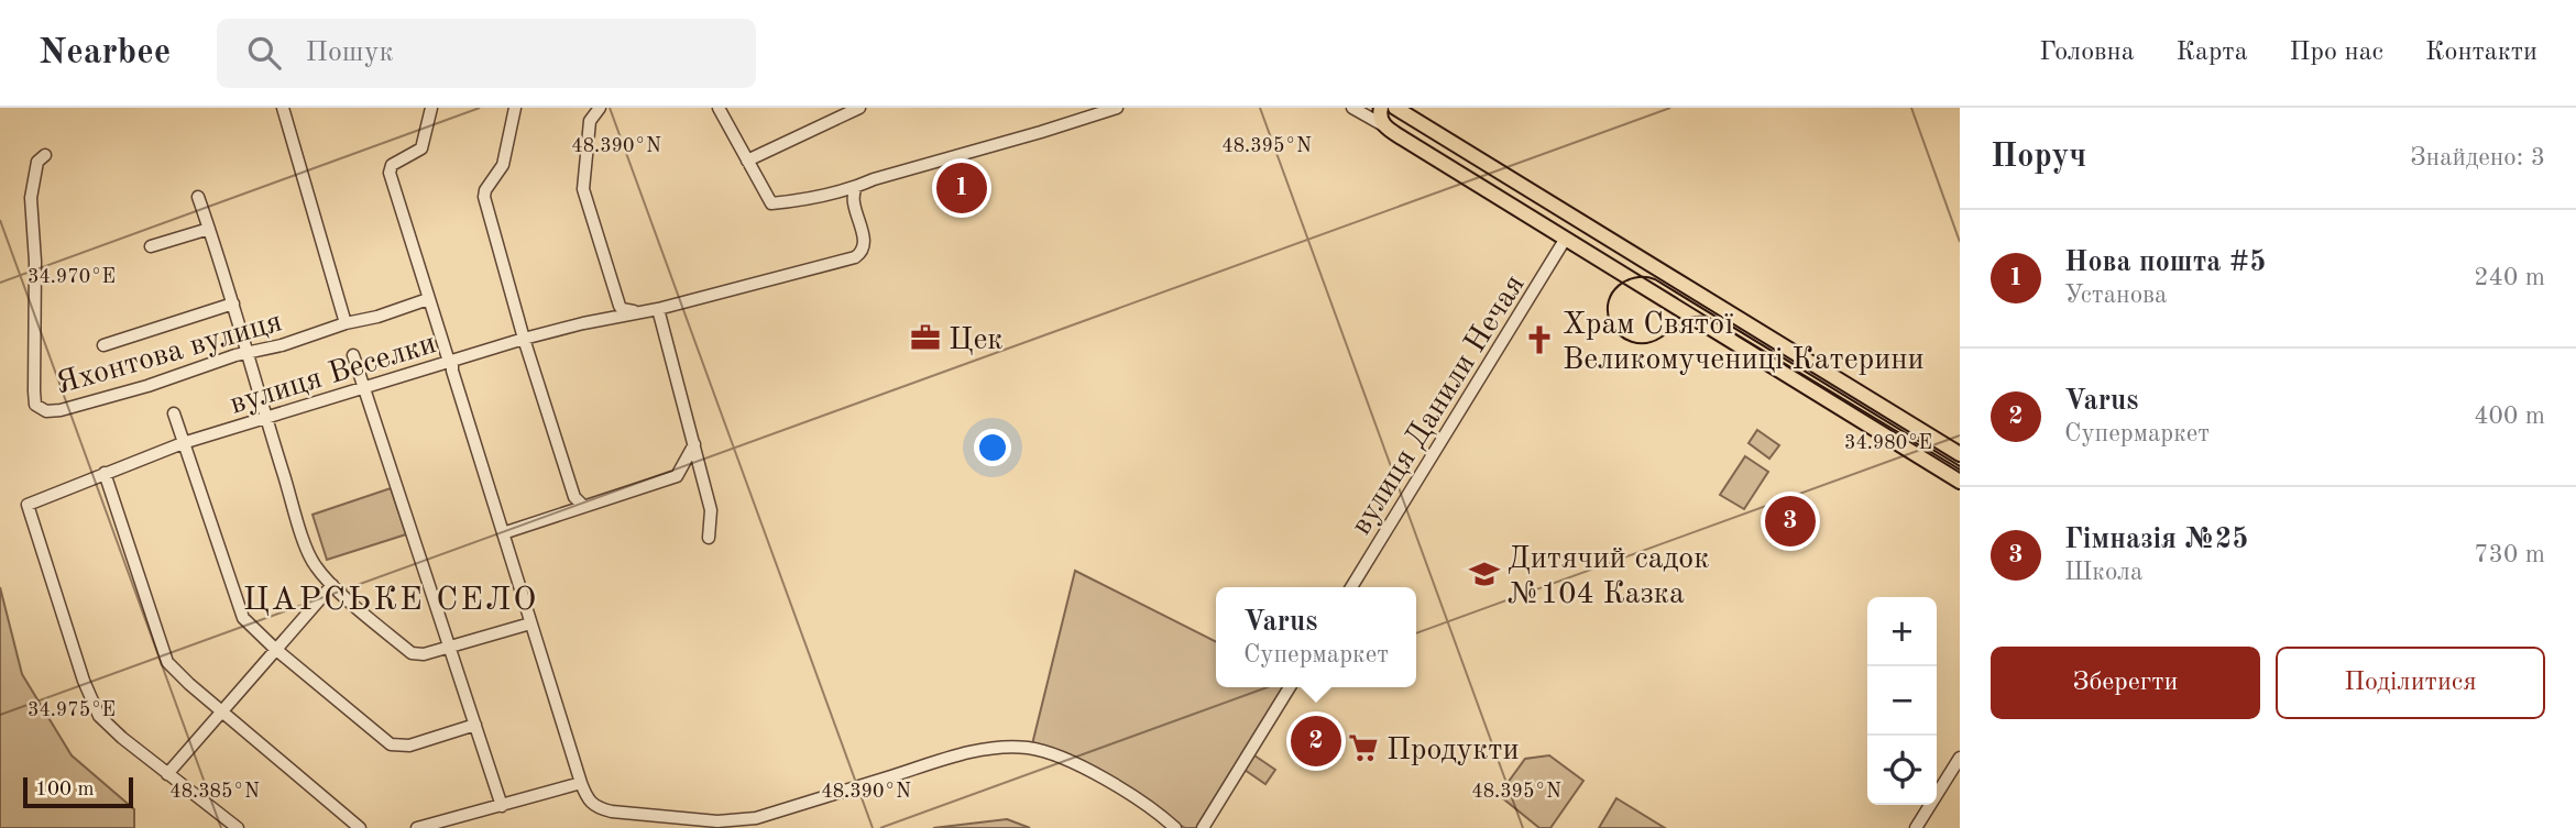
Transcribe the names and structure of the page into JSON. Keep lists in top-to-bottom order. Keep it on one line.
{"streets":{"street":["Яхонтова вулиця","вулиця Веселки","вулиця Данили Нечая"]},"districts":["ЦАРСЬКЕ СЕЛО"],"places":{"office":["Цек"],"church":["Храм Святої Великомучениці Катерини"],"school or university":["Дитячий садок №104 Казка"],"supermarket":["Продукти"]},"scale_bar":"100 m","page":{"header":"Nearbee","search":"Пошук","nav":["Головна","Карта","Про нас","Контакти"],"heading":["Поруч","Знайдено: 3"],"pins":["1","3","2"],"list":[{"mark":"1","name":"Нова пошта #5","note":"Установа","value":"240 m"},{"mark":"2","name":"Varus","note":"Супермаркет","value":"400 m"},{"mark":"3","name":"Гімназія №25","note":"Школа","value":"730 m"}],"popup":["Varus","Супермаркет"],"map_buttons":["+","−"],"buttons":["Зберегти","Поділитися"],"scale":"100 m"},"coordinates":["48.390°N","48.395°N","34.970°E","34.980°E","34.975°E","48.385°N"]}
